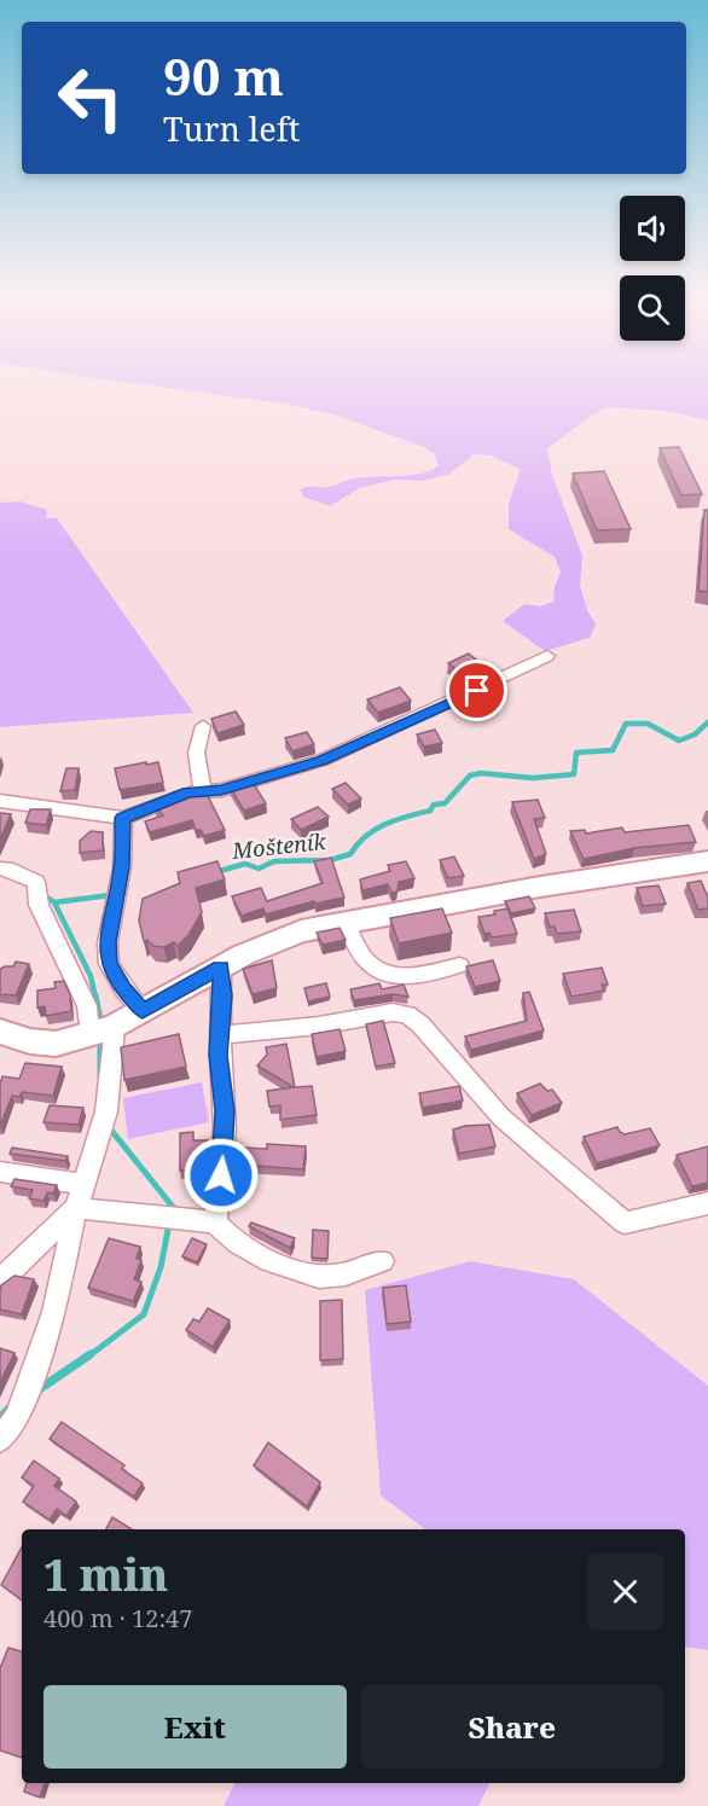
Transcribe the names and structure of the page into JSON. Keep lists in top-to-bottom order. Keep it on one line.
{"water":["Mošteník"],"page":{"turn":["90 m","Turn left"],"heading":["1 min","400 m · 12:47"],"buttons":["Exit","Share"]}}
